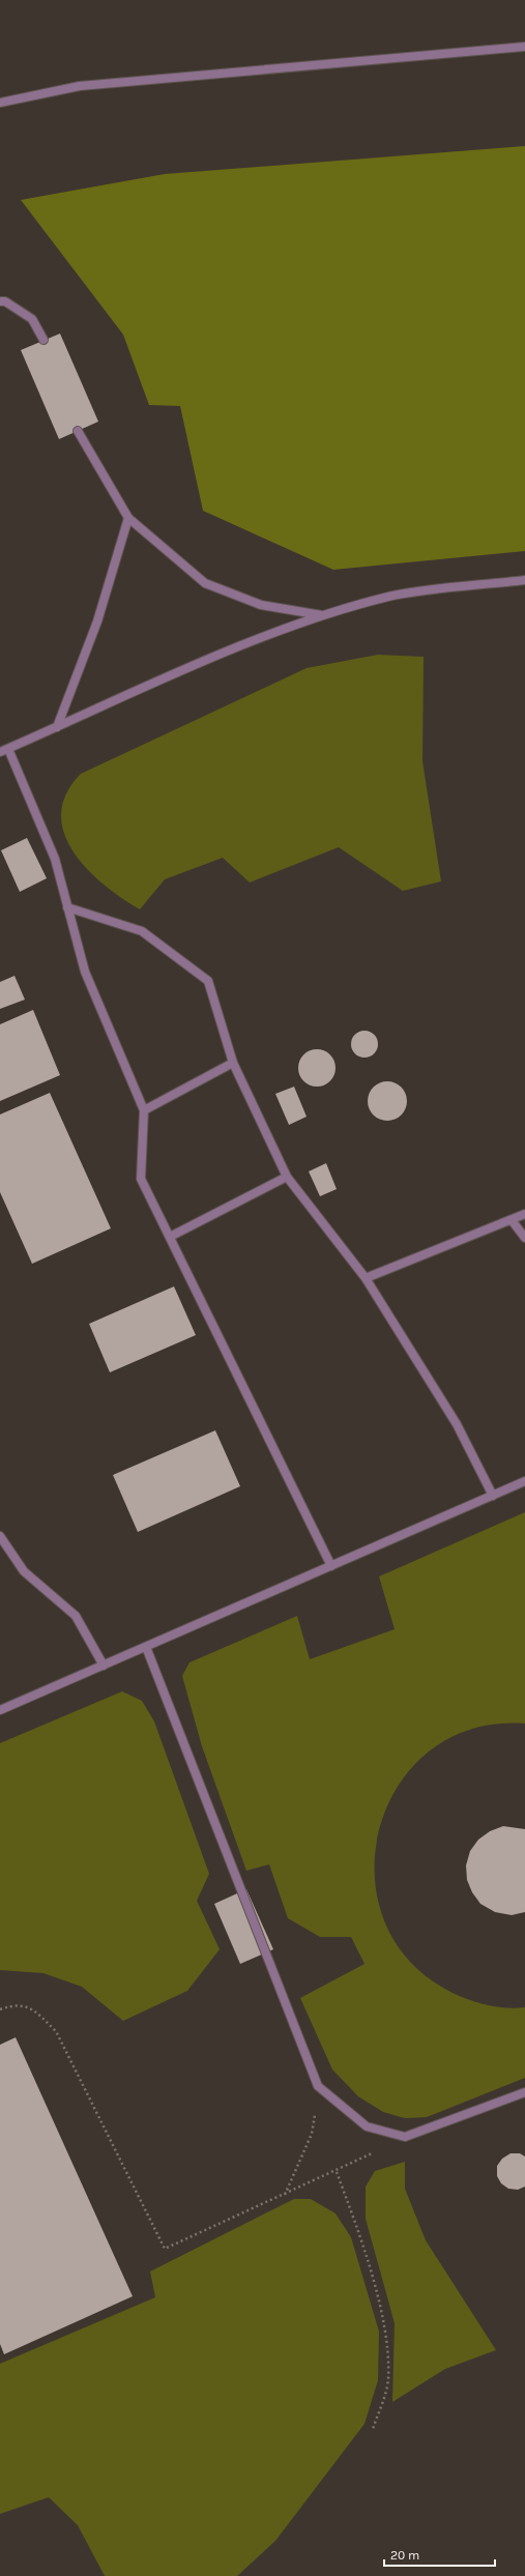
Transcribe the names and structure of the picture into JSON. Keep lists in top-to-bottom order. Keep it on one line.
{"scale_bar":"20 m"}
